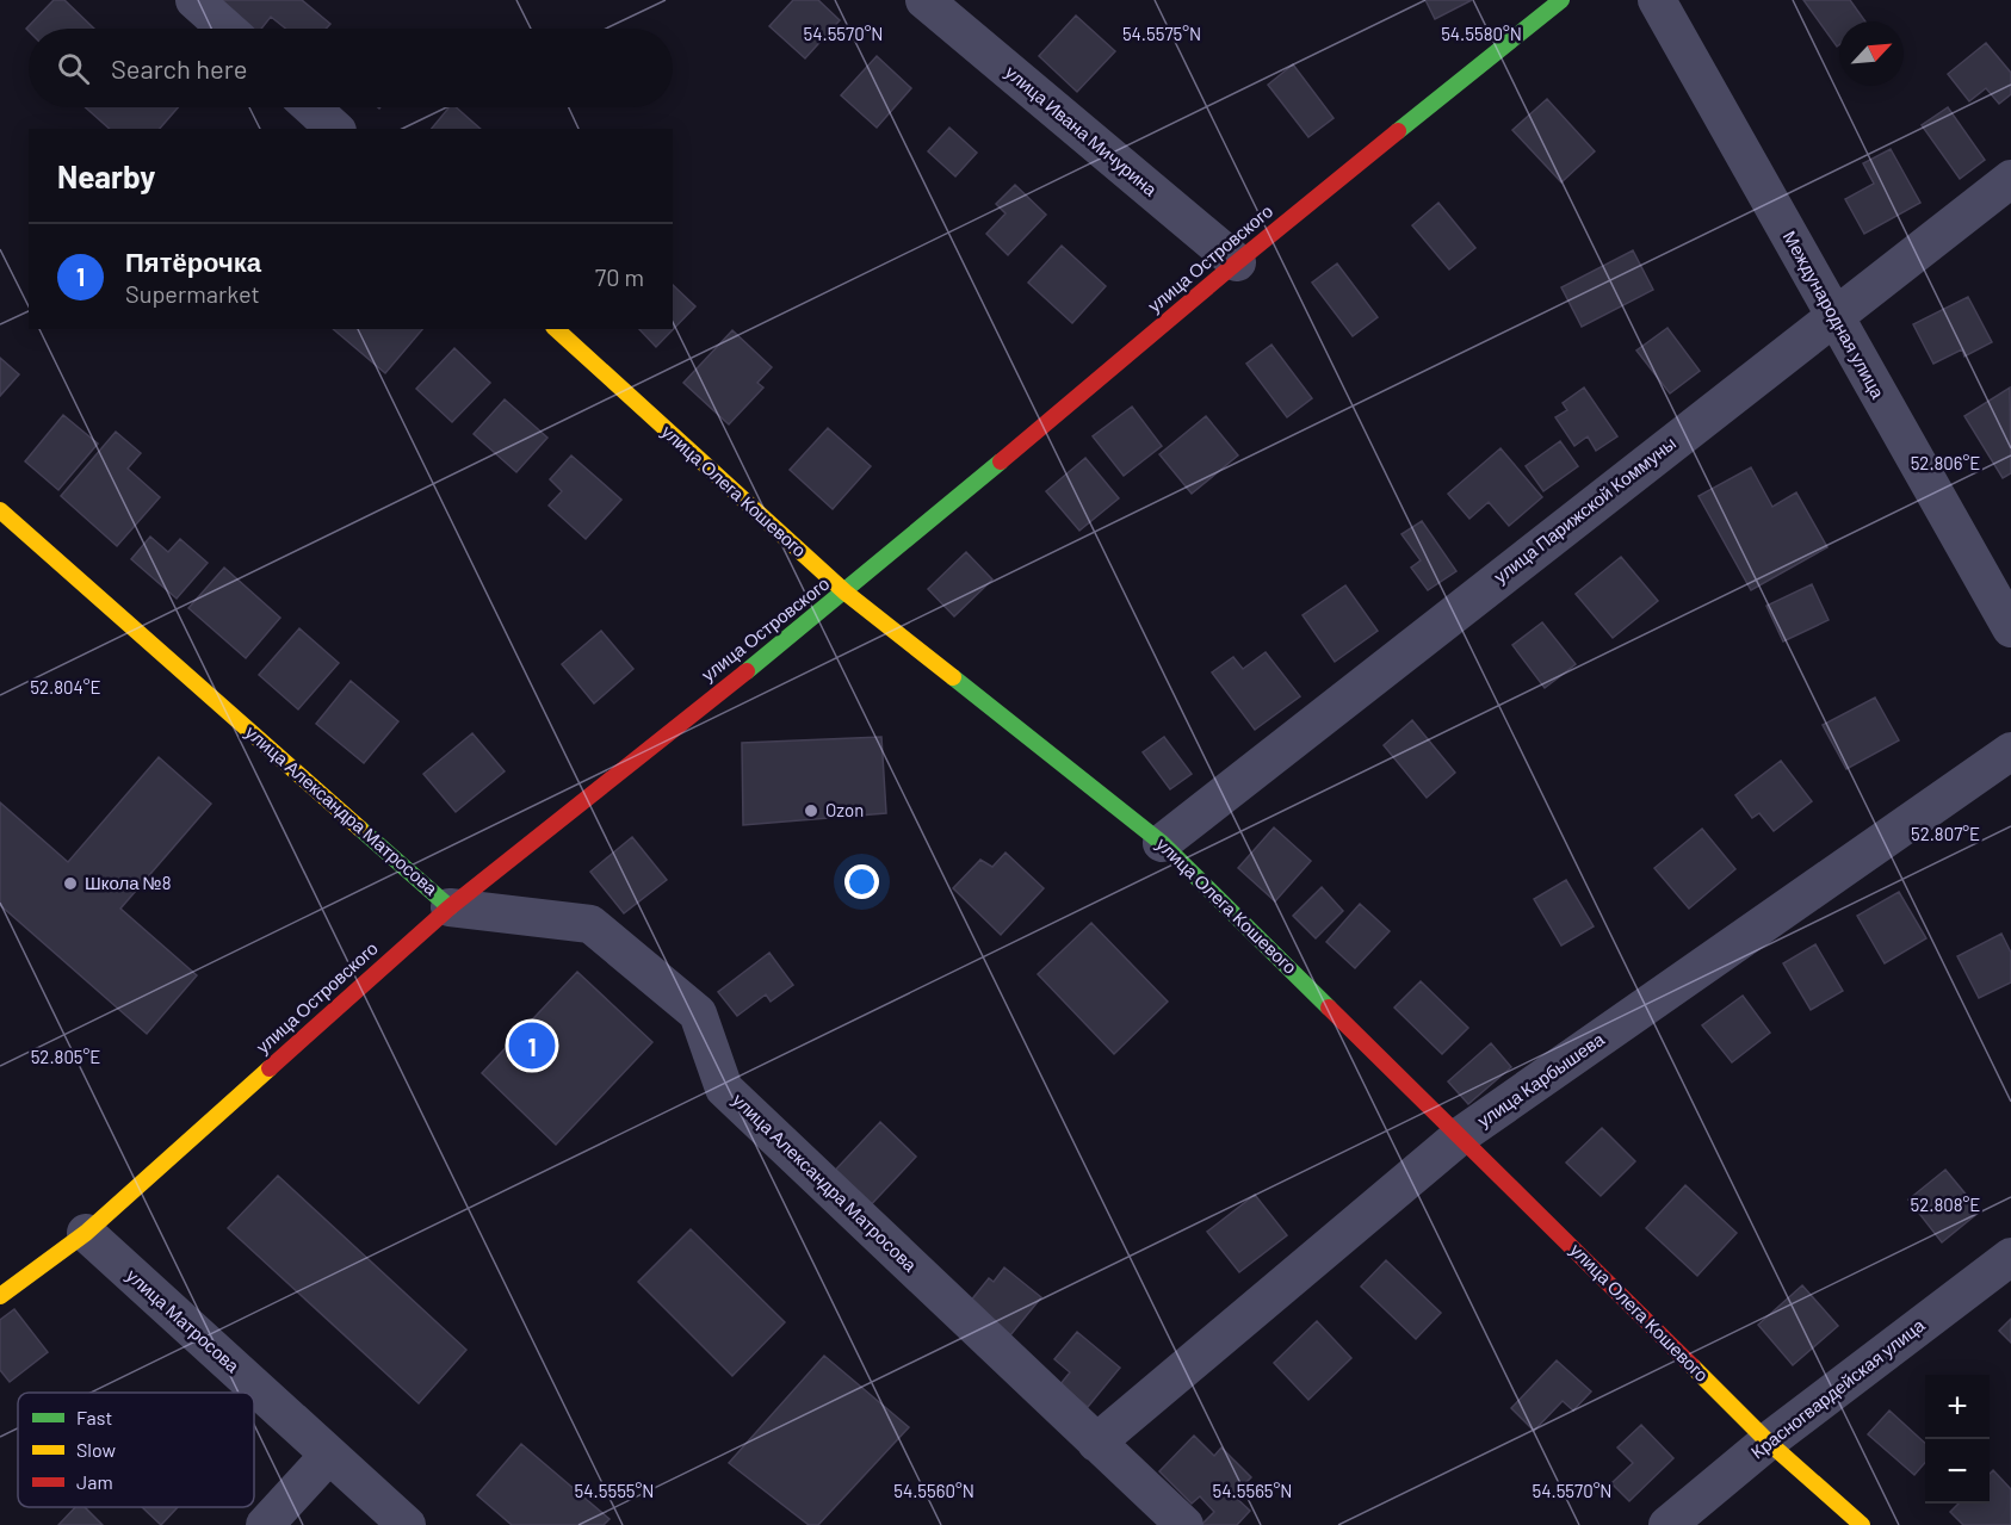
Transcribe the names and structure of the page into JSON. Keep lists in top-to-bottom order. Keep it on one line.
{"streets":{"street":["улица Ивана Мичурина","улица Островского","Международная улица","улица Олега Кошевого","улица Парижской Коммуны","улица Александра Матросова","улица Карбышева","улица Матросова","Красногвардейская улица"]},"crossings":[["улица Ивана Мичурина","улица Островского"],["улица Островского","улица Олега Кошевого"],["улица Островского","улица Александра Матросова"],["улица Островского","улица Матросова"],["Международная улица","улица Парижской Коммуны"],["улица Олега Кошевого","улица Парижской Коммуны"],["улица Олега Кошевого","улица Карбышева"],["улица Олега Кошевого","Красногвардейская улица"],["улица Александра Матросова","улица Карбышева"]],"places":["Ozon","Школа №8"],"legend":["Fast","Slow","Jam"],"north":"top right","page":{"search":"Search here","heading":"Nearby","list":[{"mark":"1","name":"Пятёрочка","note":"Supermarket","value":"70 m"}],"pins":"1","map_buttons":["+","−"]},"coordinates":["54.5570°N","54.5575°N","54.5580°N","52.806°E","52.804°E","52.807°E","52.805°E","52.808°E","54.5555°N","54.5560°N","54.5565°N"]}
